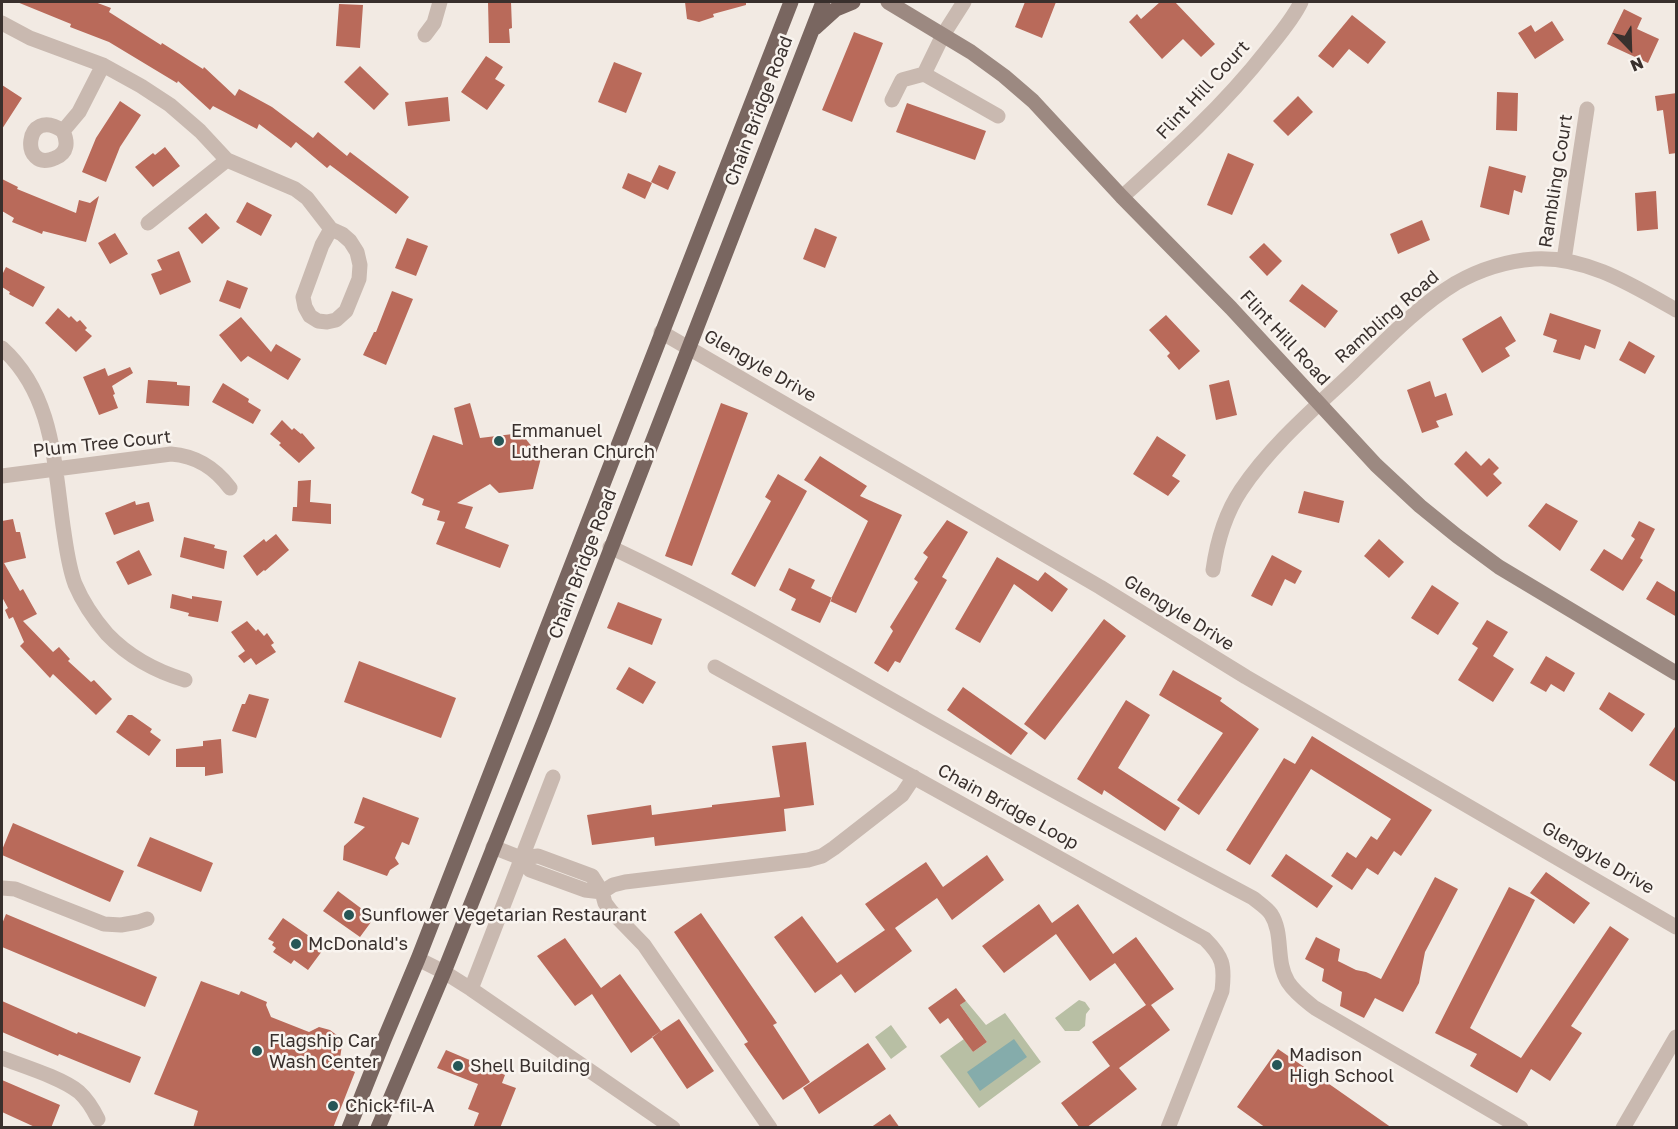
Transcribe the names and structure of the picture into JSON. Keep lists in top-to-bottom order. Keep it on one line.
{"streets":{"main road":["Chain Bridge Road"],"street":["Flint Hill Court","Rambling Court","Rambling Road","Flint Hill Road","Glengyle Drive","Plum Tree Court","Chain Bridge Loop"]},"crossings":[["Flint Hill Court","Flint Hill Road"],["Chain Bridge Road","Glengyle Drive"],["Rambling Court","Rambling Road"],["Rambling Road","Flint Hill Road"]],"places":["Emmanuel Lutheran Church","Sunflower Vegetarian Restaurant","McDonald's","Flagship Car Wash Center","Madison High School","Shell Building","Chick-fil-A"],"north":"bottom right"}
